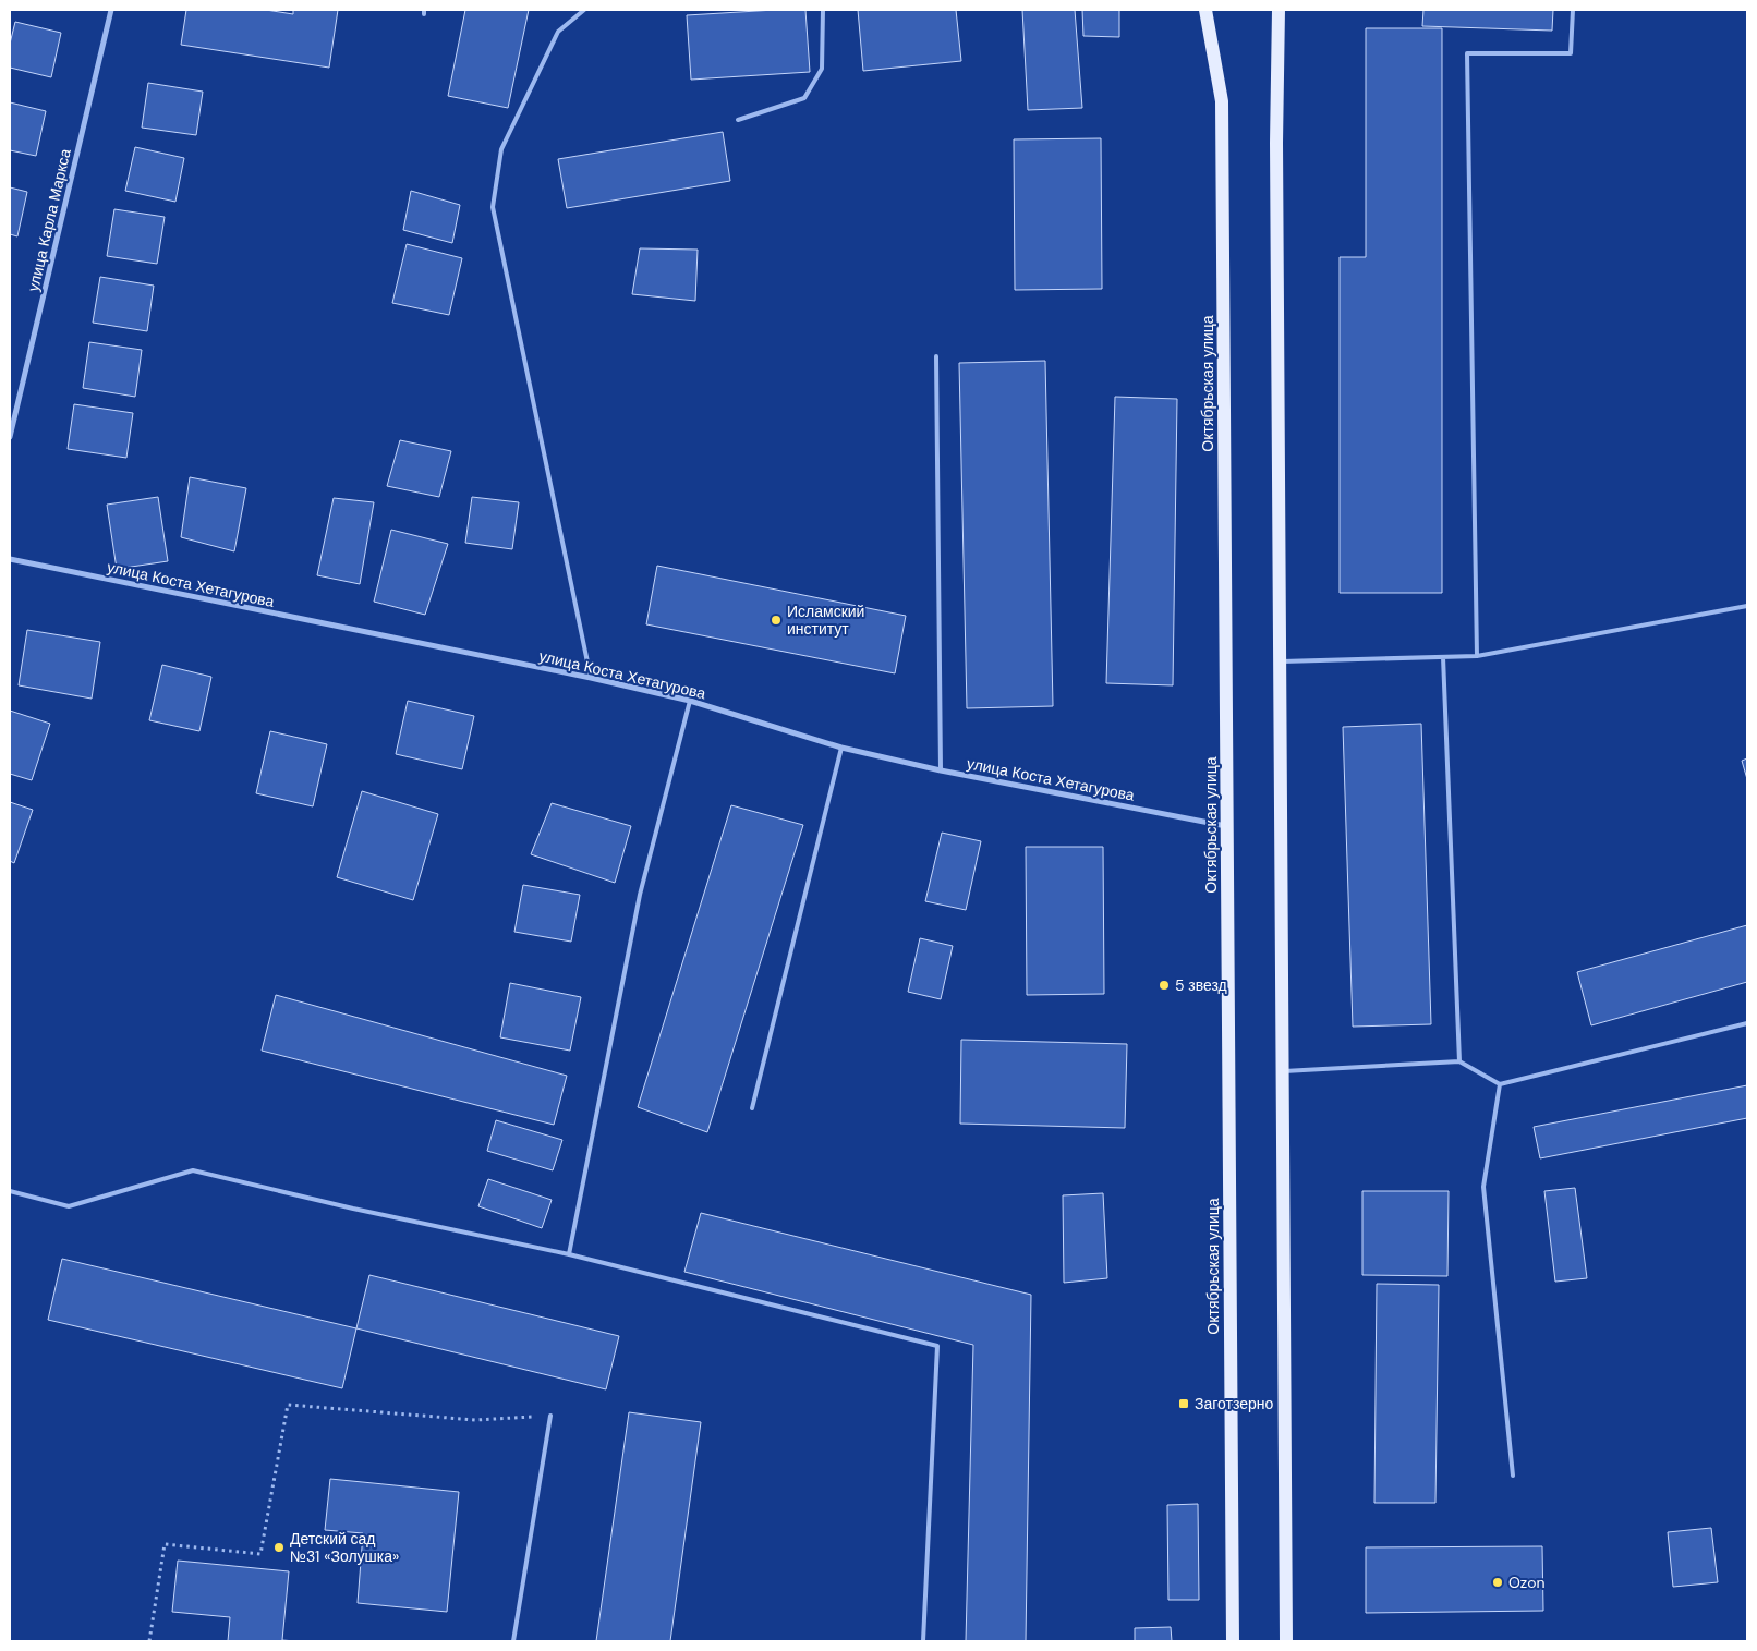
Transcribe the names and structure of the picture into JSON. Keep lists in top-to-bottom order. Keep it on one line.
{"streets":{"main road":["Октябрьская улица"],"street":["улица Карла Маркса","улица Коста Хетагурова"]},"crossings":[["Октябрьская улица","улица Коста Хетагурова"]],"places":{"other":["Исламский институт","5 звезд","Детский сад №31 «Золушка»","Ozon"],"transit":["Заготзерно"]}}
